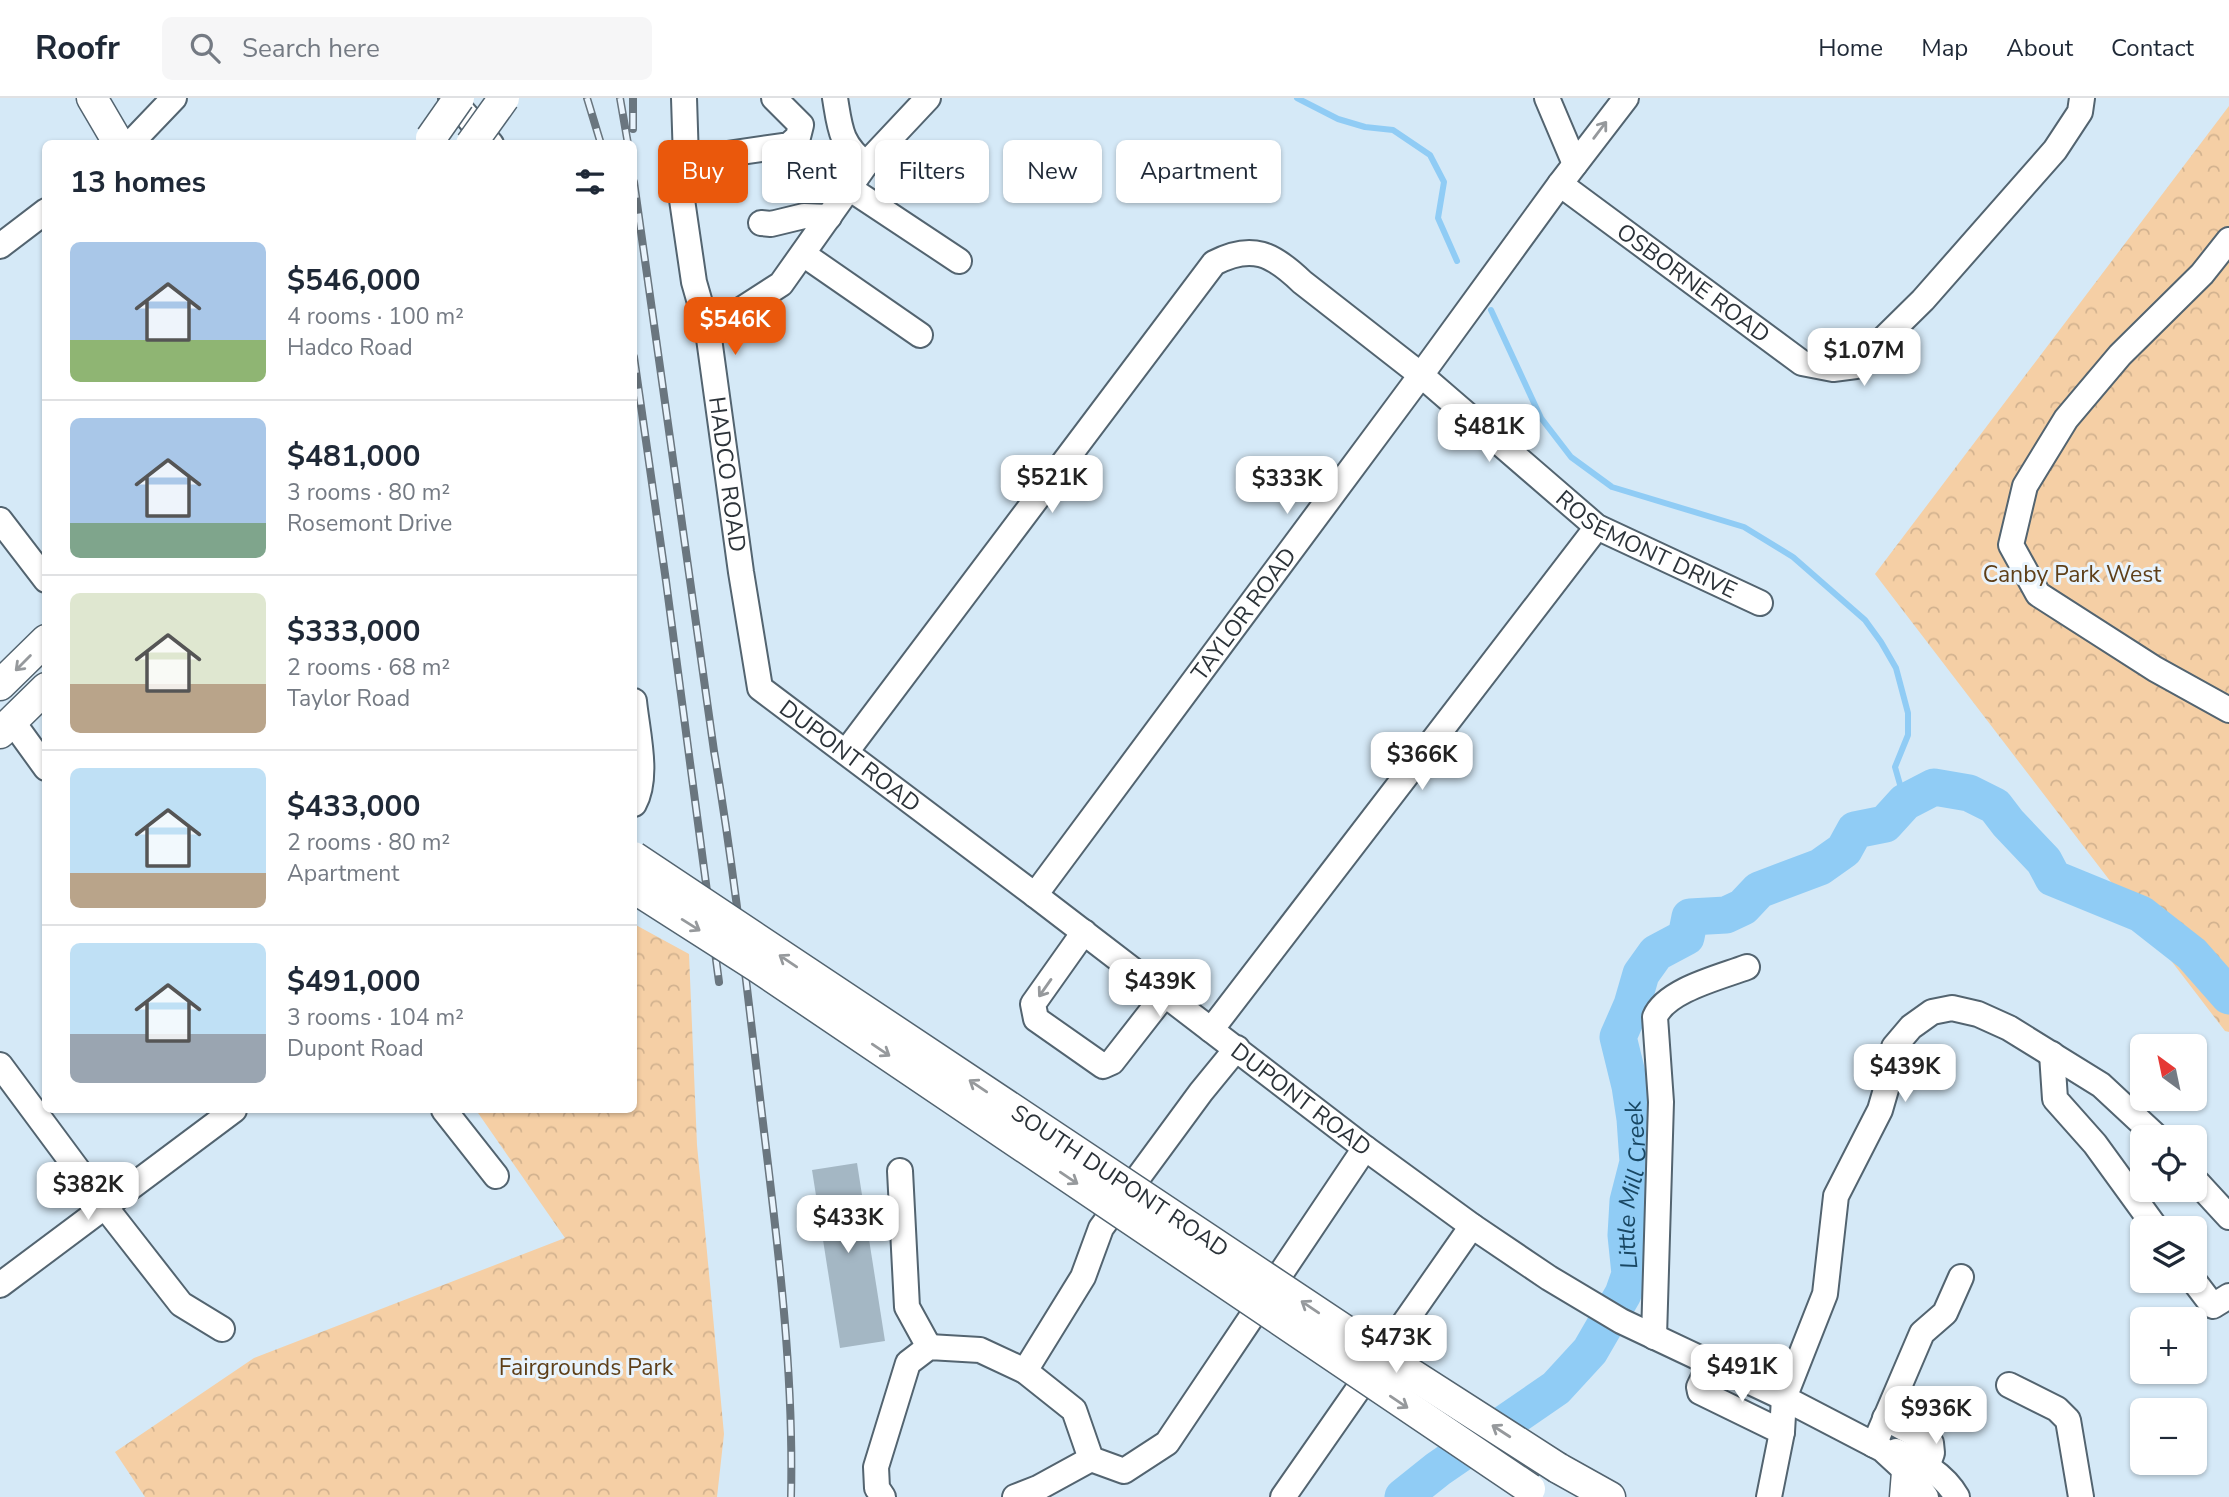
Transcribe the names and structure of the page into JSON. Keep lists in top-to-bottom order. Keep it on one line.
{"streets":{"main road":["SOUTH DUPONT ROAD"],"street":["OSBORNE ROAD","HADCO ROAD","ROSEMONT DRIVE","TAYLOR ROAD","DUPONT ROAD"]},"crossings":[["OSBORNE ROAD","TAYLOR ROAD"],["HADCO ROAD","DUPONT ROAD"],["ROSEMONT DRIVE","TAYLOR ROAD"],["ROSEMONT DRIVE","DUPONT ROAD"],["TAYLOR ROAD","DUPONT ROAD"]],"water":["Little Mill Creek"],"parks":["Canby Park West","Fairgrounds Park"],"north":"top left","page":{"header":"Roofr","search":"Search here","nav":["Home","Map","About","Contact"],"chip":["Buy","Rent","Filters","New","Apartment"],"heading":"13 homes","list":[{"name":"$546,000","note":"4 rooms · 100 m² · Hadco Road"},{"name":"$481,000","note":"3 rooms · 80 m² · Rosemont Drive"},{"name":"$333,000","note":"2 rooms · 68 m² · Taylor Road"},{"name":"$433,000","note":"2 rooms · 80 m² · Apartment"},{"name":"$491,000","note":"3 rooms · 104 m² · Dupont Road"}],"price":["$546K","$1.07M","$481K","$521K","$333K","$366K","$439K","$439K","$382K","$433K","$473K","$491K","$936K"],"map_buttons":["+","−"]}}
